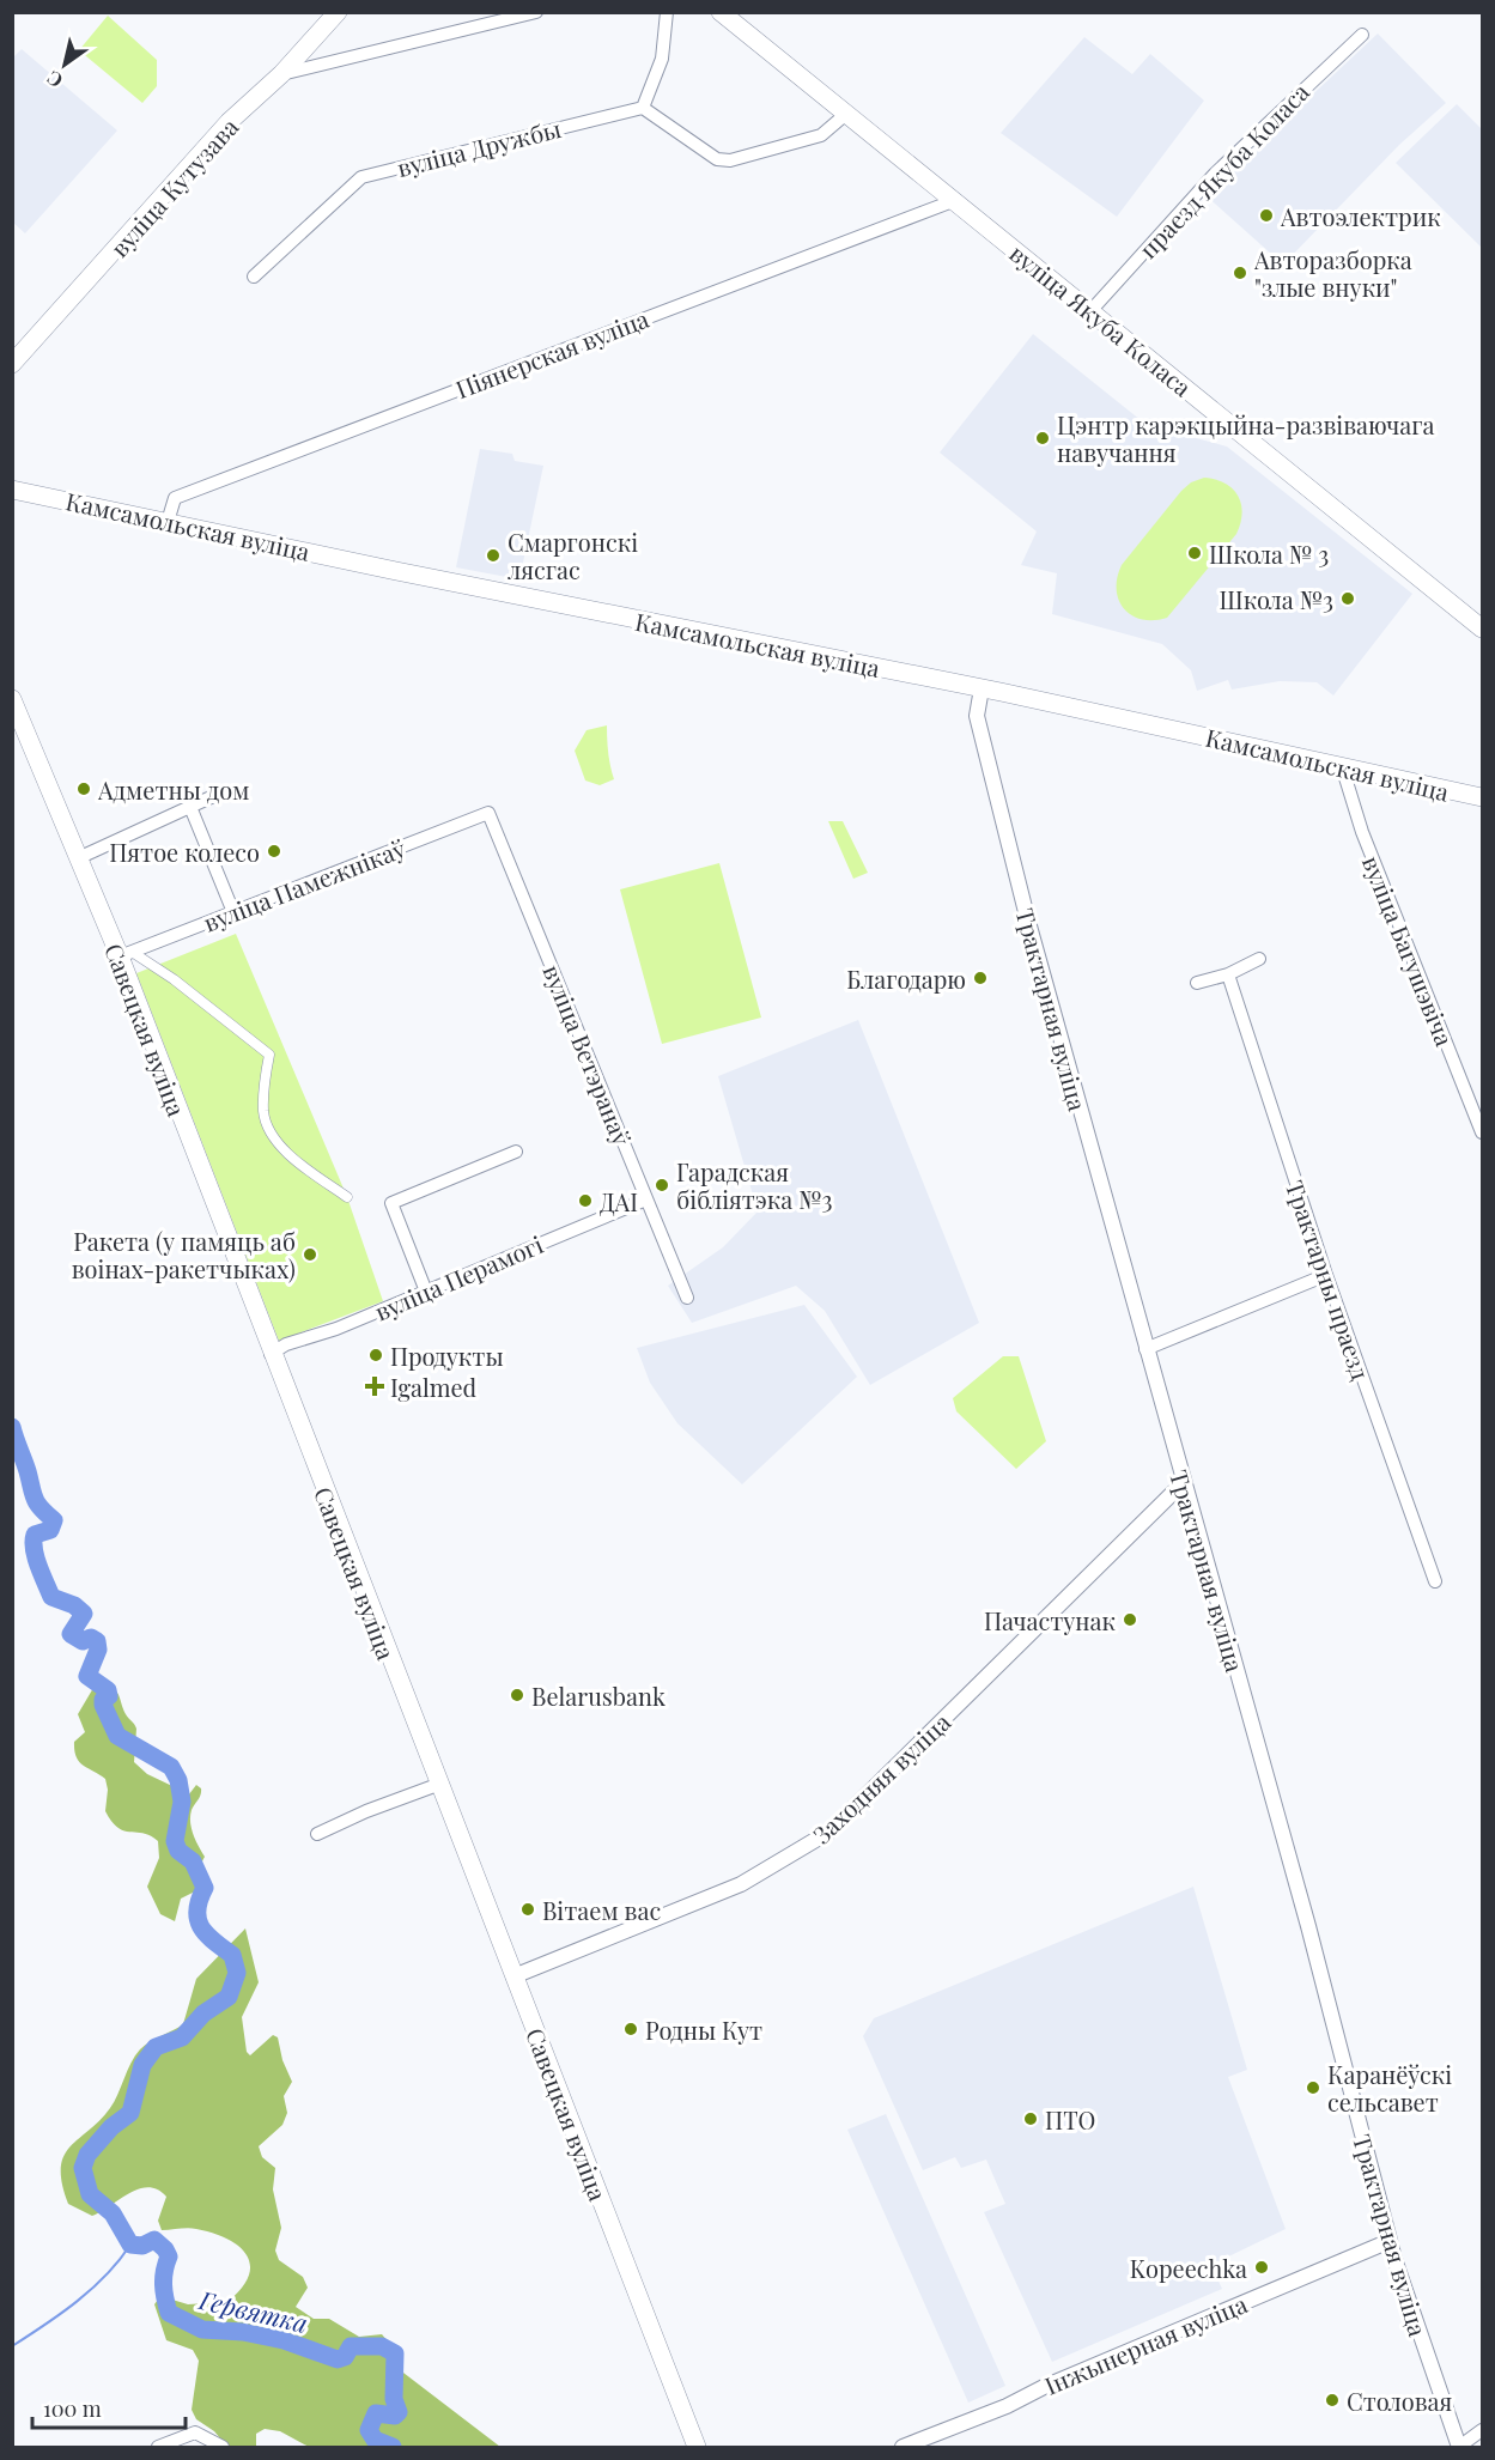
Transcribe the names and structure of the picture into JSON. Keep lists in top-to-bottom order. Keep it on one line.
{"streets":{"main road":["вуліца Кутузава","вуліца Якуба Коласа","Камсамольская вуліца","Савецкая вуліца"],"street":["вуліца Дружбы","праезд Якуба Коласа","Піянерская вуліца","вуліца Памежнікаў","вуліца Багушэвіча","Трактарная вуліца","вуліца Ветэранаў","вуліца Перамогі","Трактарны праезд","Заходняя вуліца","Інжынерная вуліца"]},"crossings":[["праезд Якуба Коласа","вуліца Якуба Коласа"],["вуліца Якуба Коласа","Піянерская вуліца"],["Піянерская вуліца","Камсамольская вуліца"],["Камсамольская вуліца","вуліца Багушэвіча"],["Камсамольская вуліца","Трактарная вуліца"],["вуліца Памежнікаў","Савецкая вуліца"],["вуліца Памежнікаў","вуліца Ветэранаў"],["Трактарная вуліца","Заходняя вуліца"],["Трактарная вуліца","Інжынерная вуліца"],["Савецкая вуліца","вуліца Перамогі"],["Савецкая вуліца","Заходняя вуліца"],["вуліца Ветэранаў","вуліца Перамогі"]],"water":["Гервятка"],"places":{"other":["Автоэлектрик","Авторазборка \"злые внуки\"","Цэнтр карэкцыйна-развіваючага навучання","Школа № 3","Смаргонскі лясгас","Школа №3","Адметны дом","Пятое колесо","Благодарю","Гарадская бібліятэка №3","ДАІ","Ракета (у памяць аб воінах-ракетчыках)","Продукты","Пачастунак","Belarusbank","Вітаем вас","Родны Кут","Каранёўскі сельсавет","ПТО","Kopeechka","Столовая"],"health":["Igalmed"]},"scale_bar":"100 m","north":"bottom left"}
